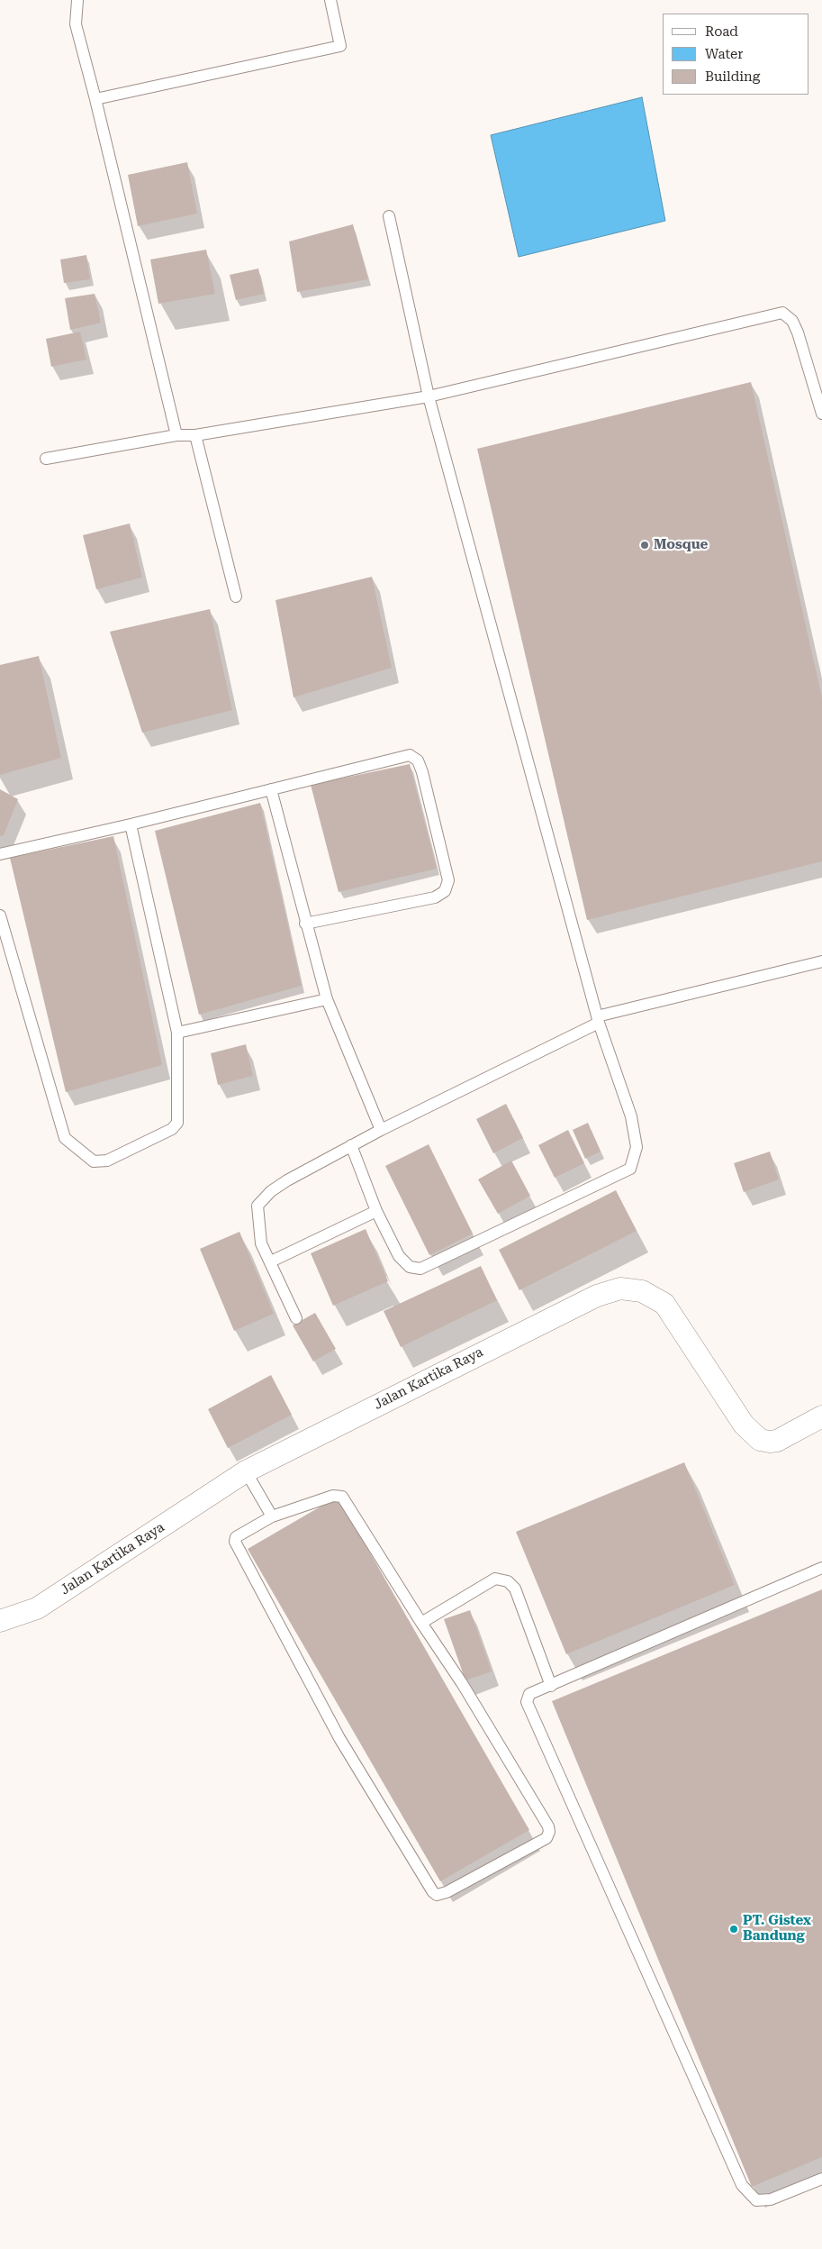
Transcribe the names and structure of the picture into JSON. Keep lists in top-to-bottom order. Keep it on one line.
{"streets":{"street":["Jalan Kartika Raya"]},"places":["Mosque","PT. Gistex Bandung"],"legend":["Road","Water","Building"]}
